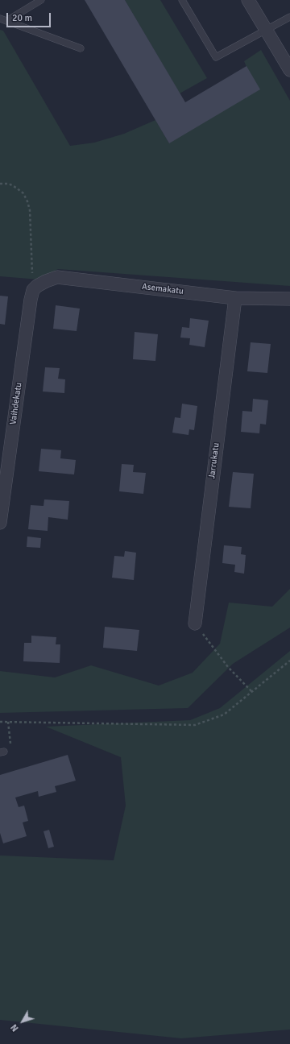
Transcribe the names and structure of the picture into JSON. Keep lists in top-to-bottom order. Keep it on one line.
{"streets":{"street":["Asemakatu","Vaihdekatu","Jarrukatu"]},"crossings":[["Asemakatu","Vaihdekatu"],["Asemakatu","Jarrukatu"]],"scale_bar":"20 m","north":"bottom left"}
